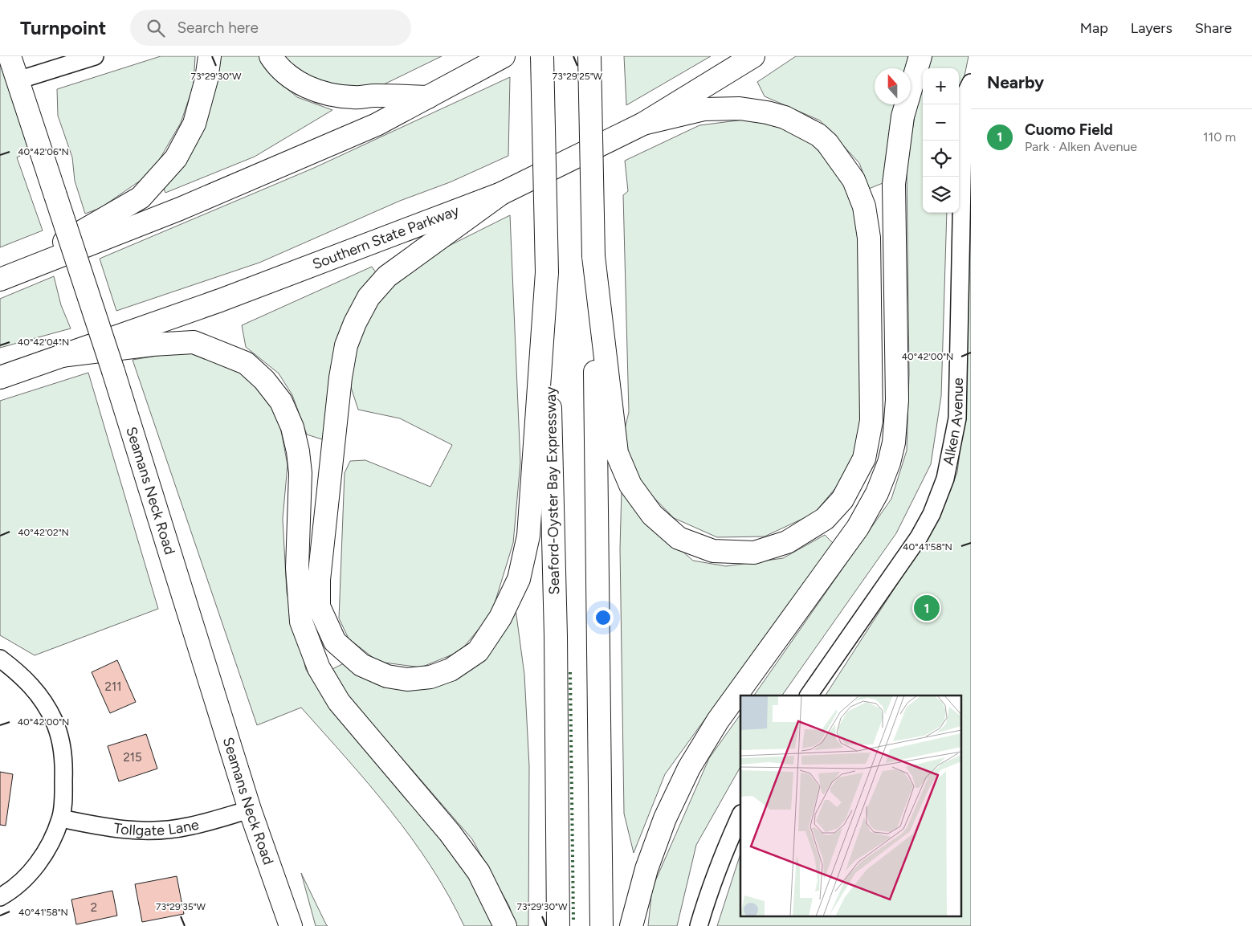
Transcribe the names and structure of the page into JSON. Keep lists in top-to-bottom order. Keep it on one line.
{"streets":{"main road":["Southern State Parkway","Seamans Neck Road","Seaford-Oyster Bay Expressway"],"street":["Alken Avenue","Tollgate Lane"]},"crossings":[["Seamans Neck Road","Tollgate Lane"]],"house_numbers":["211","215","2"],"north":"top","page":{"header":"Turnpoint","search":"Search here","nav":["Map","Layers","Share"],"heading":"Nearby","map_buttons":["+","−"],"list":[{"mark":"1","name":"Cuomo Field","note":"Park · Alken Avenue","value":"110 m"}],"pins":"1"},"coordinates":["73°29'30\"W","73°29'25\"W","40°42'06\"N","40°42'04\"N","40°42'00\"N","40°42'02\"N","40°41'58\"N","73°29'35\"W"]}
